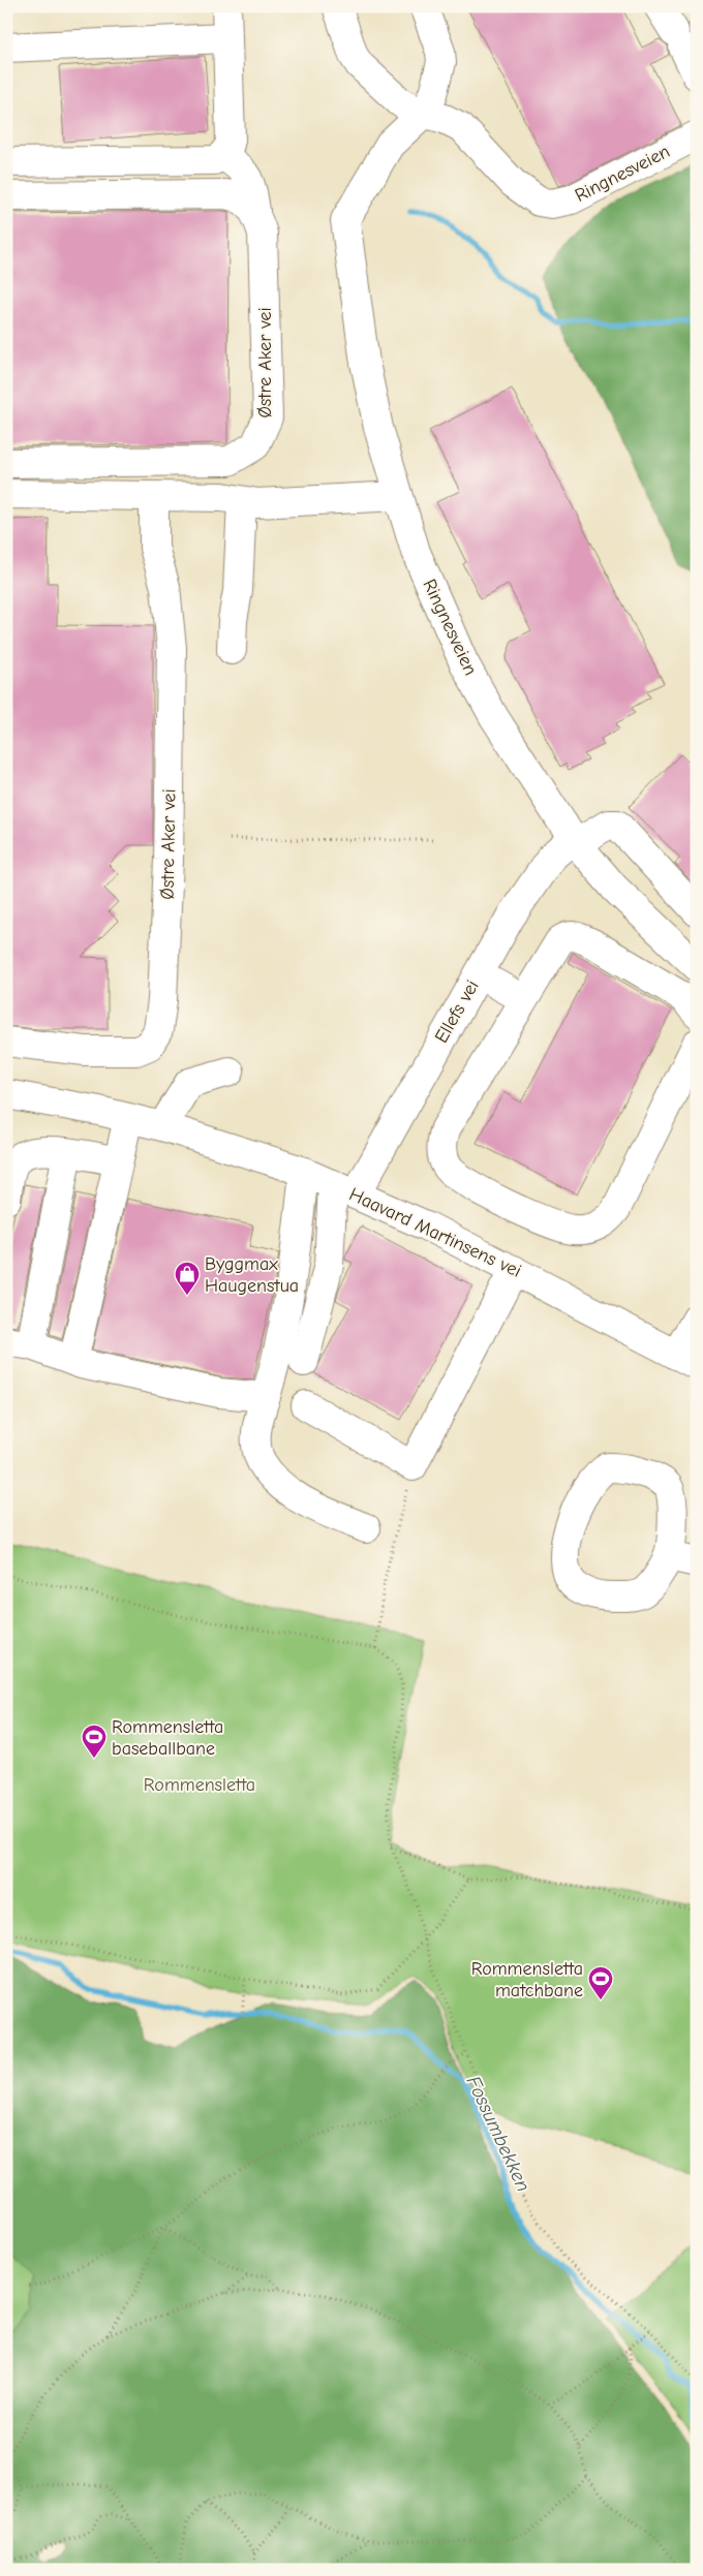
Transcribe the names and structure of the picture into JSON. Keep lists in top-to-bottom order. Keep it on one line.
{"streets":{"street":["Ringnesveien","Østre Aker vei","Ellefs vei","Haavard Martinsens vei"]},"crossings":[["Ringnesveien","Ellefs vei"],["Ellefs vei","Haavard Martinsens vei"]],"water":["Fossumbekken"],"parks":["Rommensletta"],"places":{"shop":["Byggmax Haugenstua"],"sports":["Rommensletta baseballbane","Rommensletta matchbane"]}}
